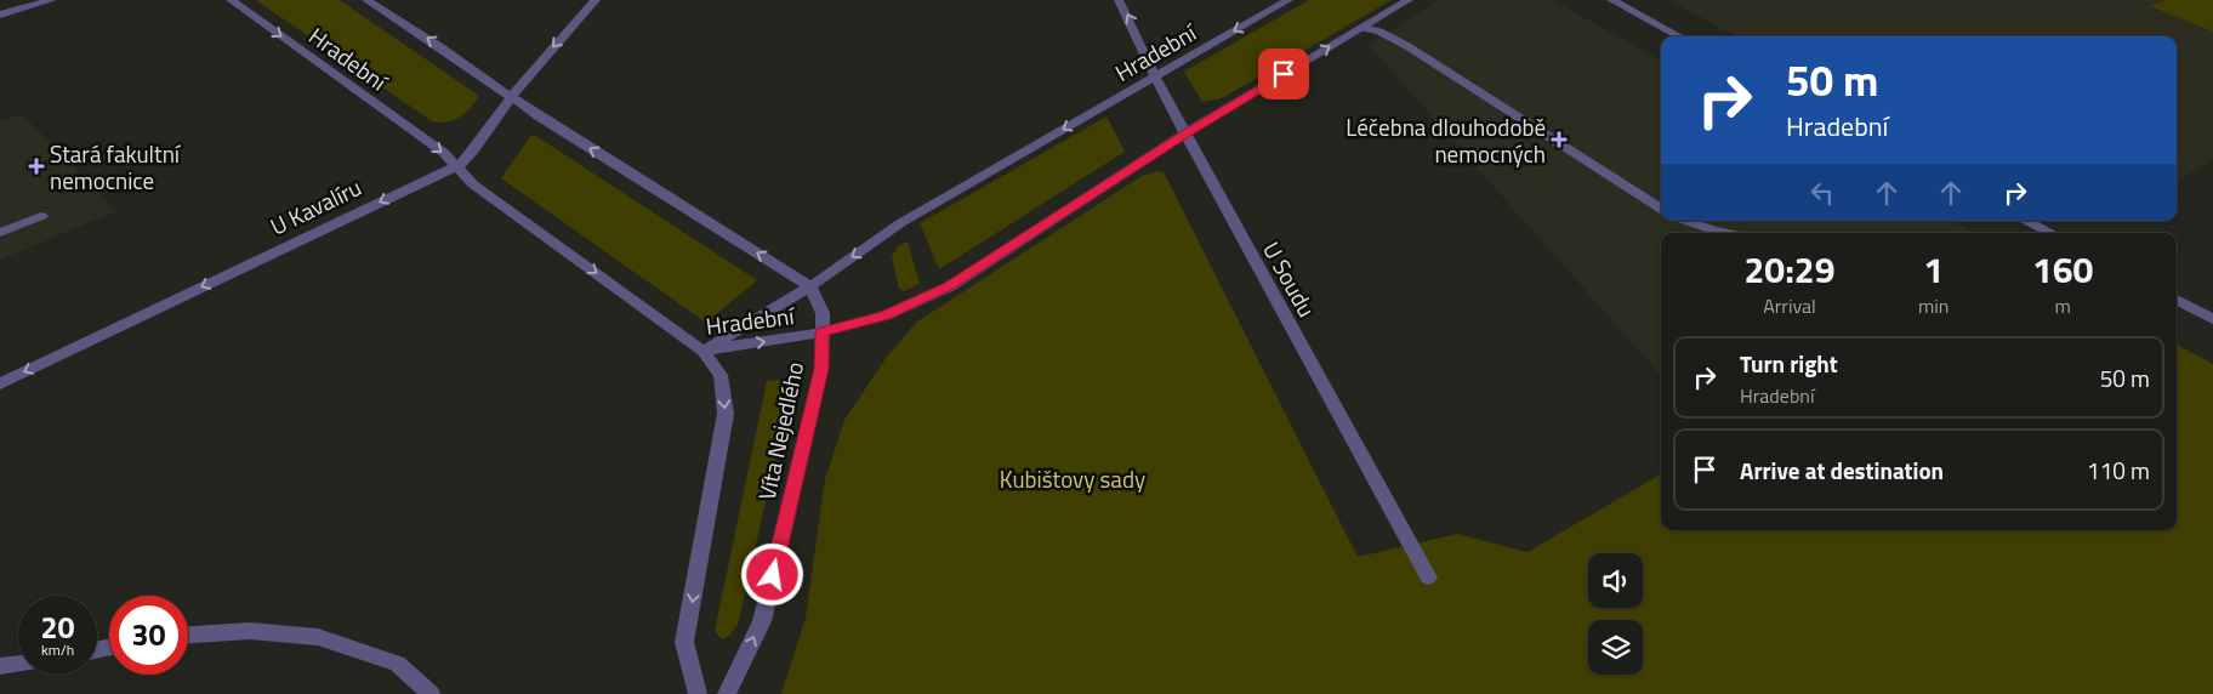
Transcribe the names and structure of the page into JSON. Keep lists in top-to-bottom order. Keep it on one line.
{"streets":{"street":["Hradební","U Kavalíru","U Soudu","Víta Nejedlého"]},"crossings":[["Hradební","U Kavalíru"],["Hradební","U Soudu"],["Hradební","Víta Nejedlého"]],"one_way":["U Kavalíru"],"parks":["Kubištovy sady"],"places":{"health":["Léčebna dlouhodobě nemocných","Stará fakultní nemocnice"]},"page":{"turn":["50 m","Hradební"],"eta":["20:29","Arrival","1","min","160","m"],"list":[{"name":"Turn right","note":"Hradební","value":"50 m"},{"name":"Arrive at destination","value":"110 m"}],"speed":"20 km/h","limit":"30"}}
